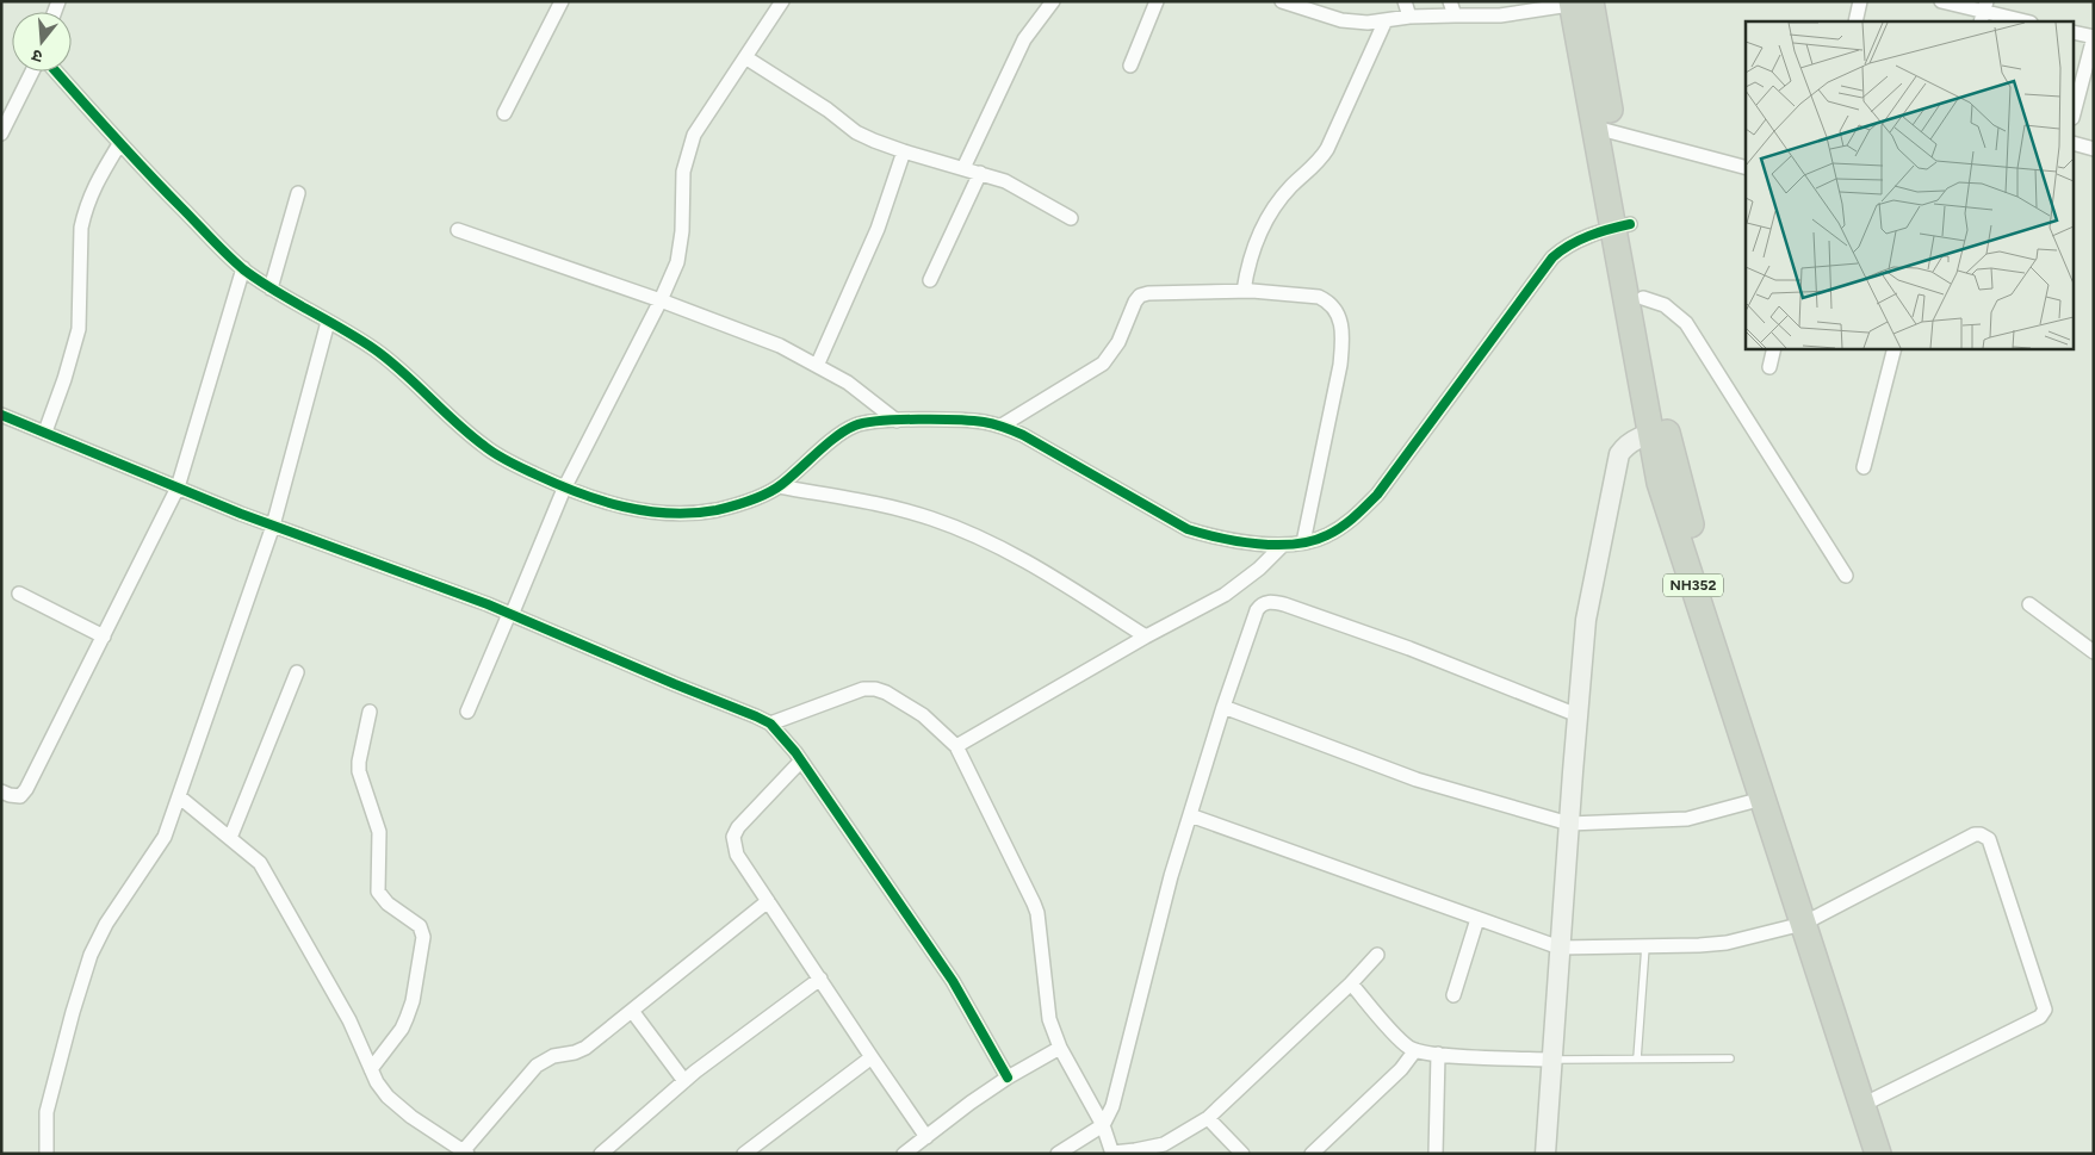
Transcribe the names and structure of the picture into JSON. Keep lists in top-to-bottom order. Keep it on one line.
{"streets":{"highway":["NH352"]},"north":"bottom"}
